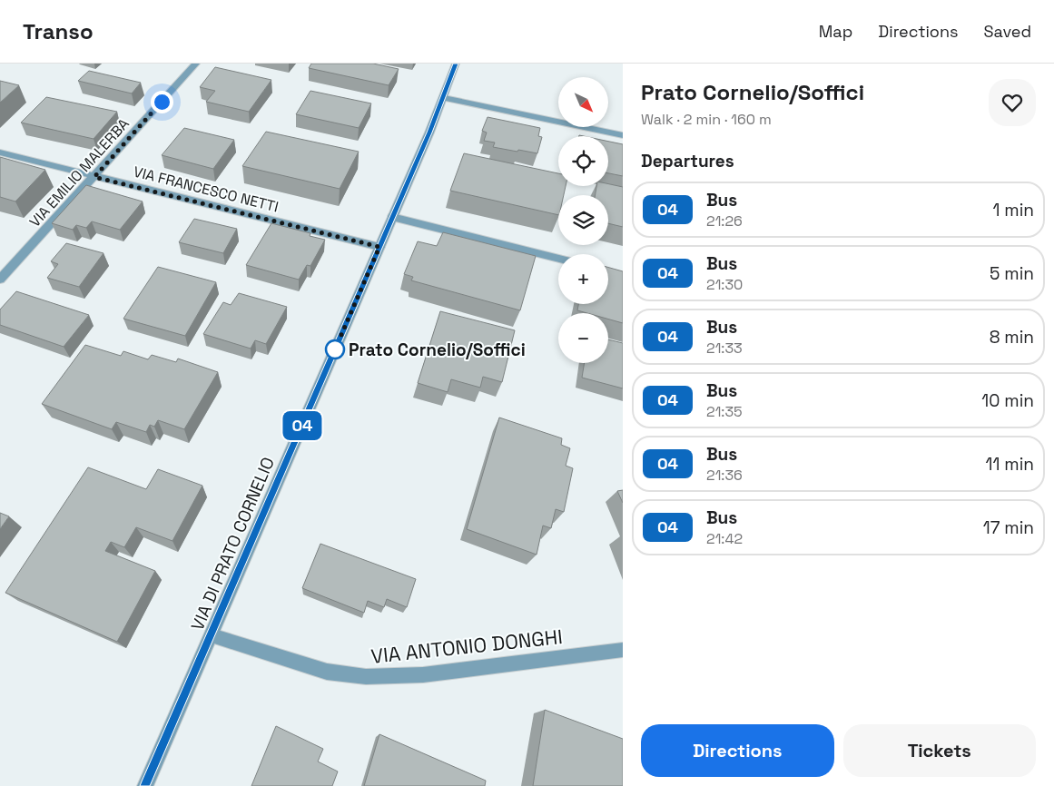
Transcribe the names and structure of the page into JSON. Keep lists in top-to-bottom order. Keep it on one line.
{"streets":{"street":["VIA EMILIO MALERBA","VIA FRANCESCO NETTI","VIA DI PRATO CORNELIO","VIA ANTONIO DONGHI"]},"crossings":[["VIA EMILIO MALERBA","VIA FRANCESCO NETTI"],["VIA FRANCESCO NETTI","VIA DI PRATO CORNELIO"],["VIA DI PRATO CORNELIO","VIA ANTONIO DONGHI"]],"places":["Prato Cornelio/Soffici"],"lines":["bus line 04"],"north":"bottom right","page":{"header":"Transo","nav":["Map","Directions","Saved"],"on_map":"04","heading":[["Prato Cornelio/Soffici","Walk · 2 min · 160 m"],"Departures"],"map_buttons":["+","−"],"list":[{"mark":"04","name":"Bus","note":"21:26","value":"1 min"},{"mark":"04","name":"Bus","note":"21:30","value":"5 min"},{"mark":"04","name":"Bus","note":"21:33","value":"8 min"},{"mark":"04","name":"Bus","note":"21:35","value":"10 min"},{"mark":"04","name":"Bus","note":"21:36","value":"11 min"},{"mark":"04","name":"Bus","note":"21:42","value":"17 min"}],"buttons":["Directions","Tickets"]}}
